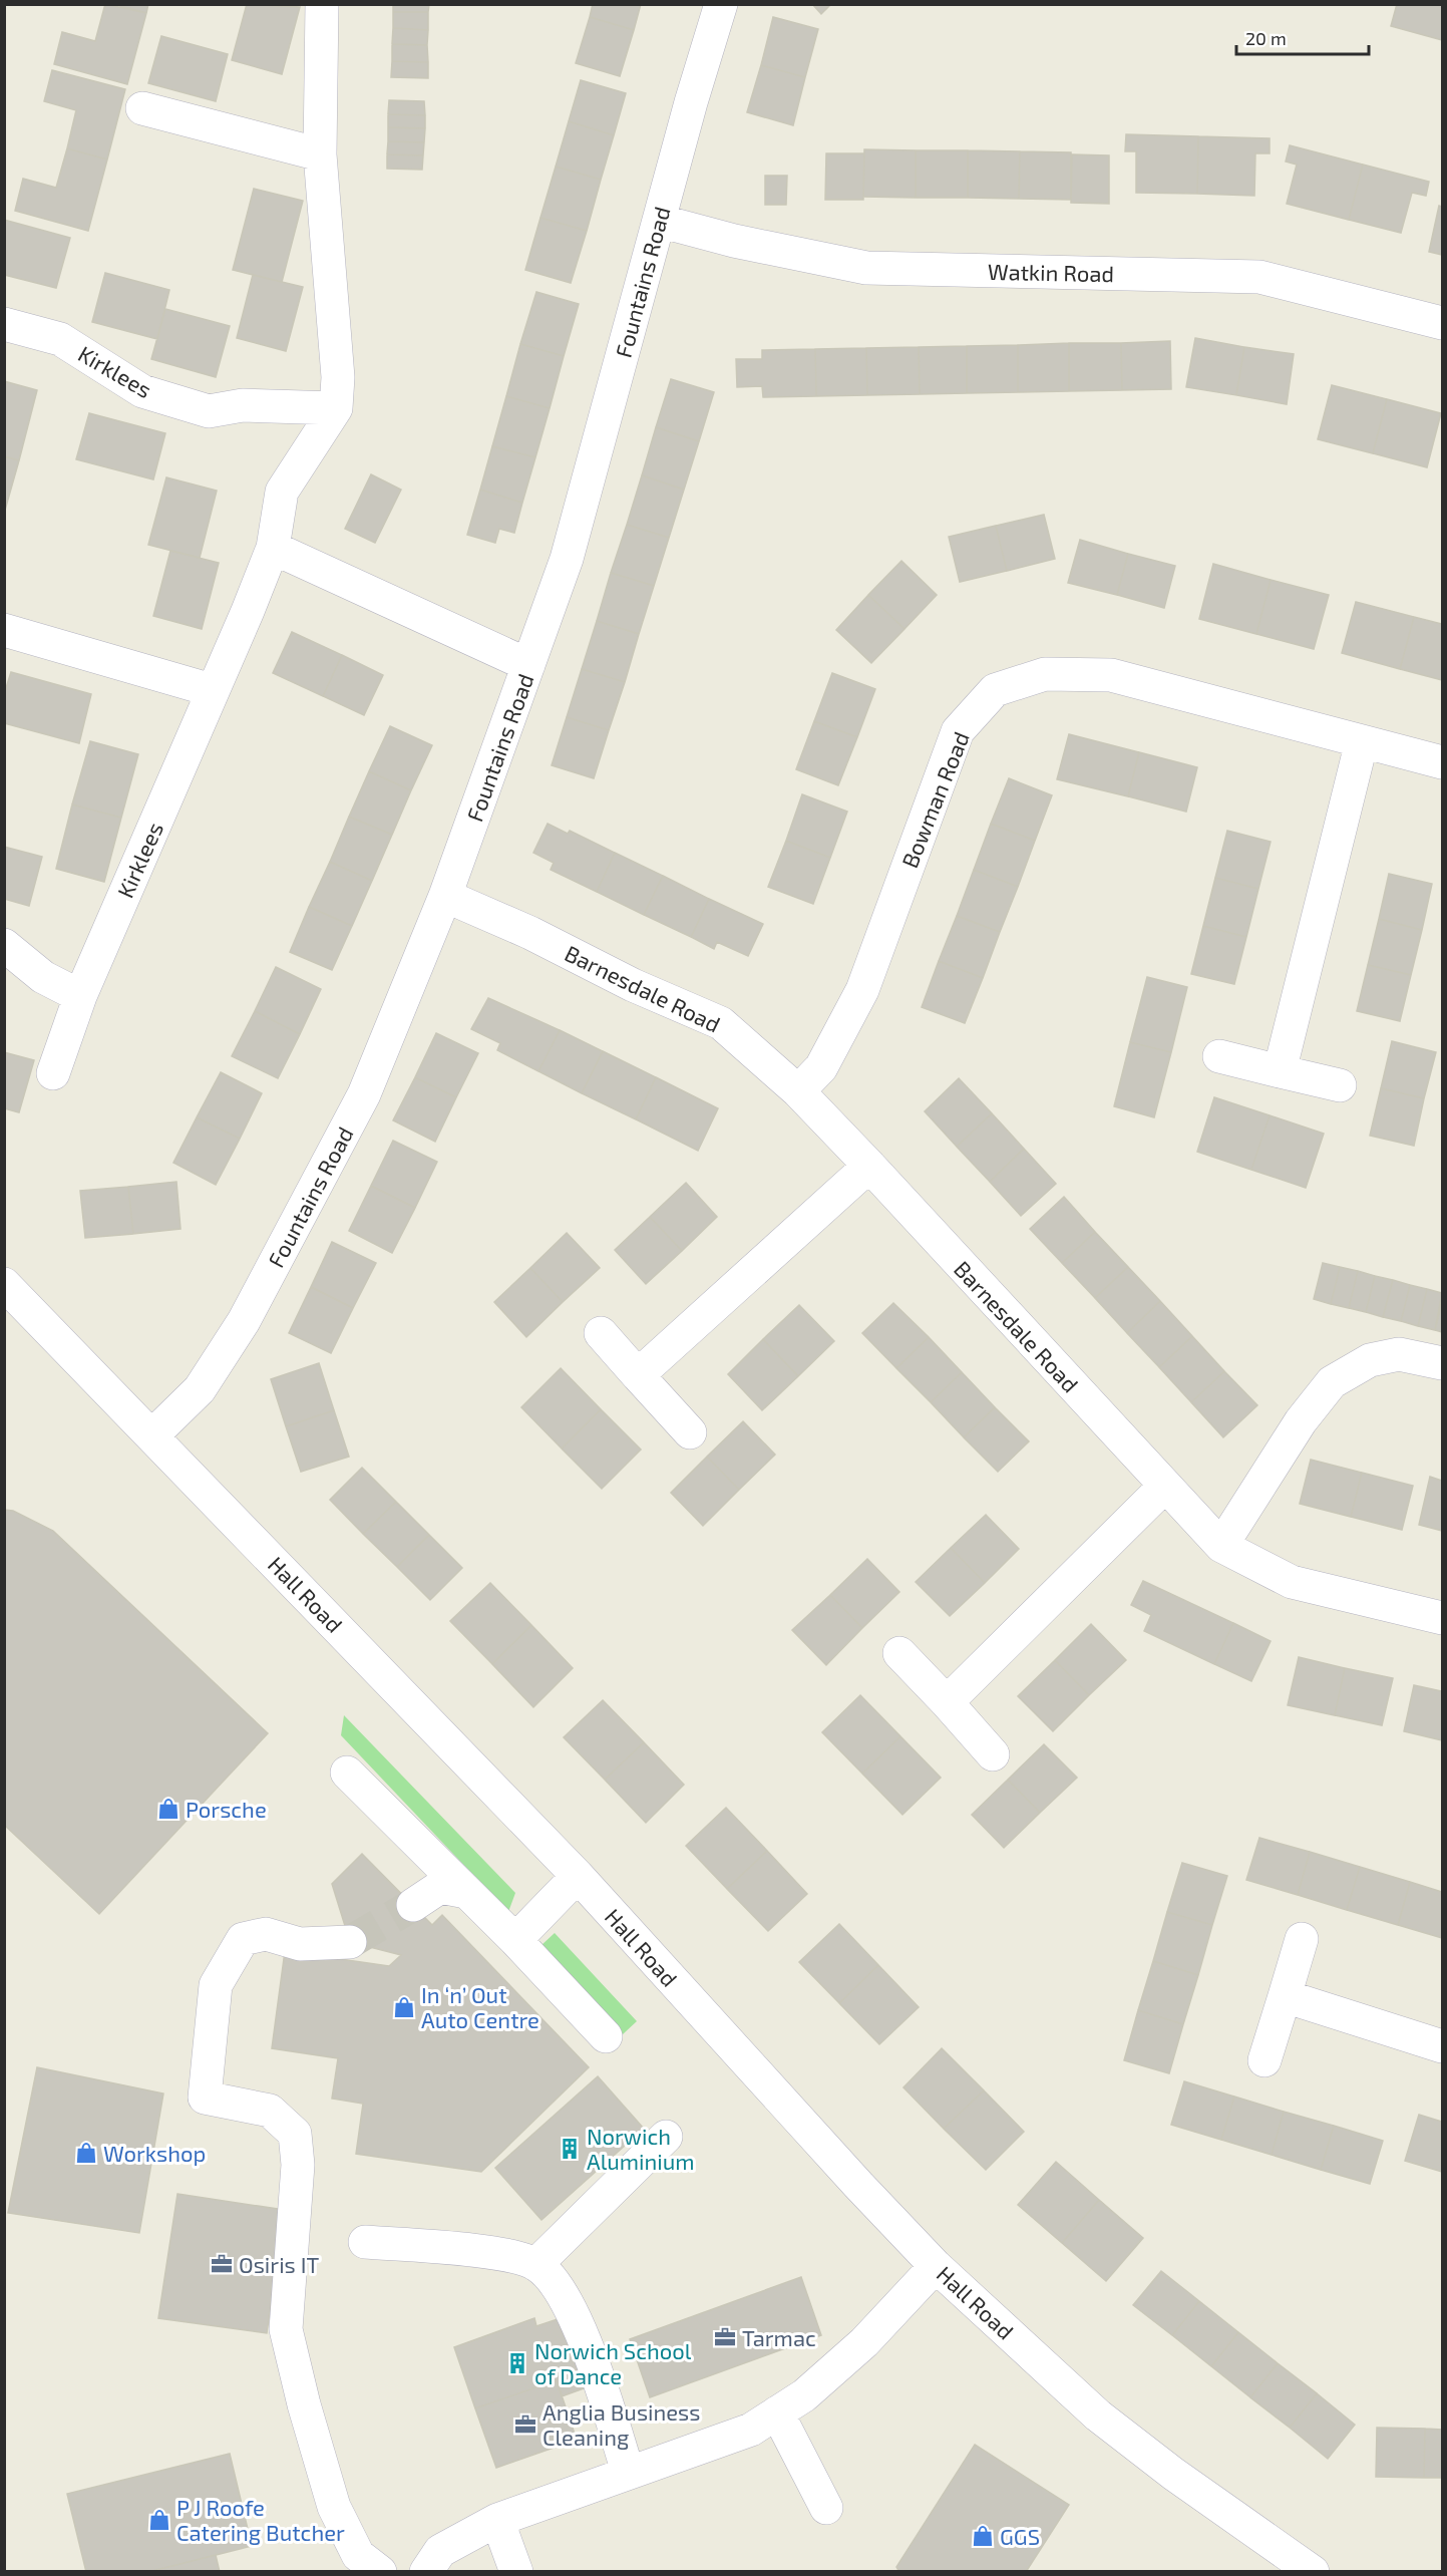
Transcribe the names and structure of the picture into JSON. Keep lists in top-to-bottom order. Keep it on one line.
{"streets":{"street":["Watkin Road","Fountains Road","Kirklees","Bowman Road","Barnesdale Road","Hall Road"]},"crossings":[["Watkin Road","Fountains Road"],["Fountains Road","Barnesdale Road"],["Fountains Road","Hall Road"],["Bowman Road","Barnesdale Road"]],"places":{"shop":["Porsche","In ‘n’ Out Auto Centre","Workshop","P J Roofe Catering Butcher","GGS"],"building":["Norwich Aluminium","Norwich School of Dance"],"office":["Osiris IT","Tarmac","Anglia Business Cleaning"]},"scale_bar":"20 m"}
